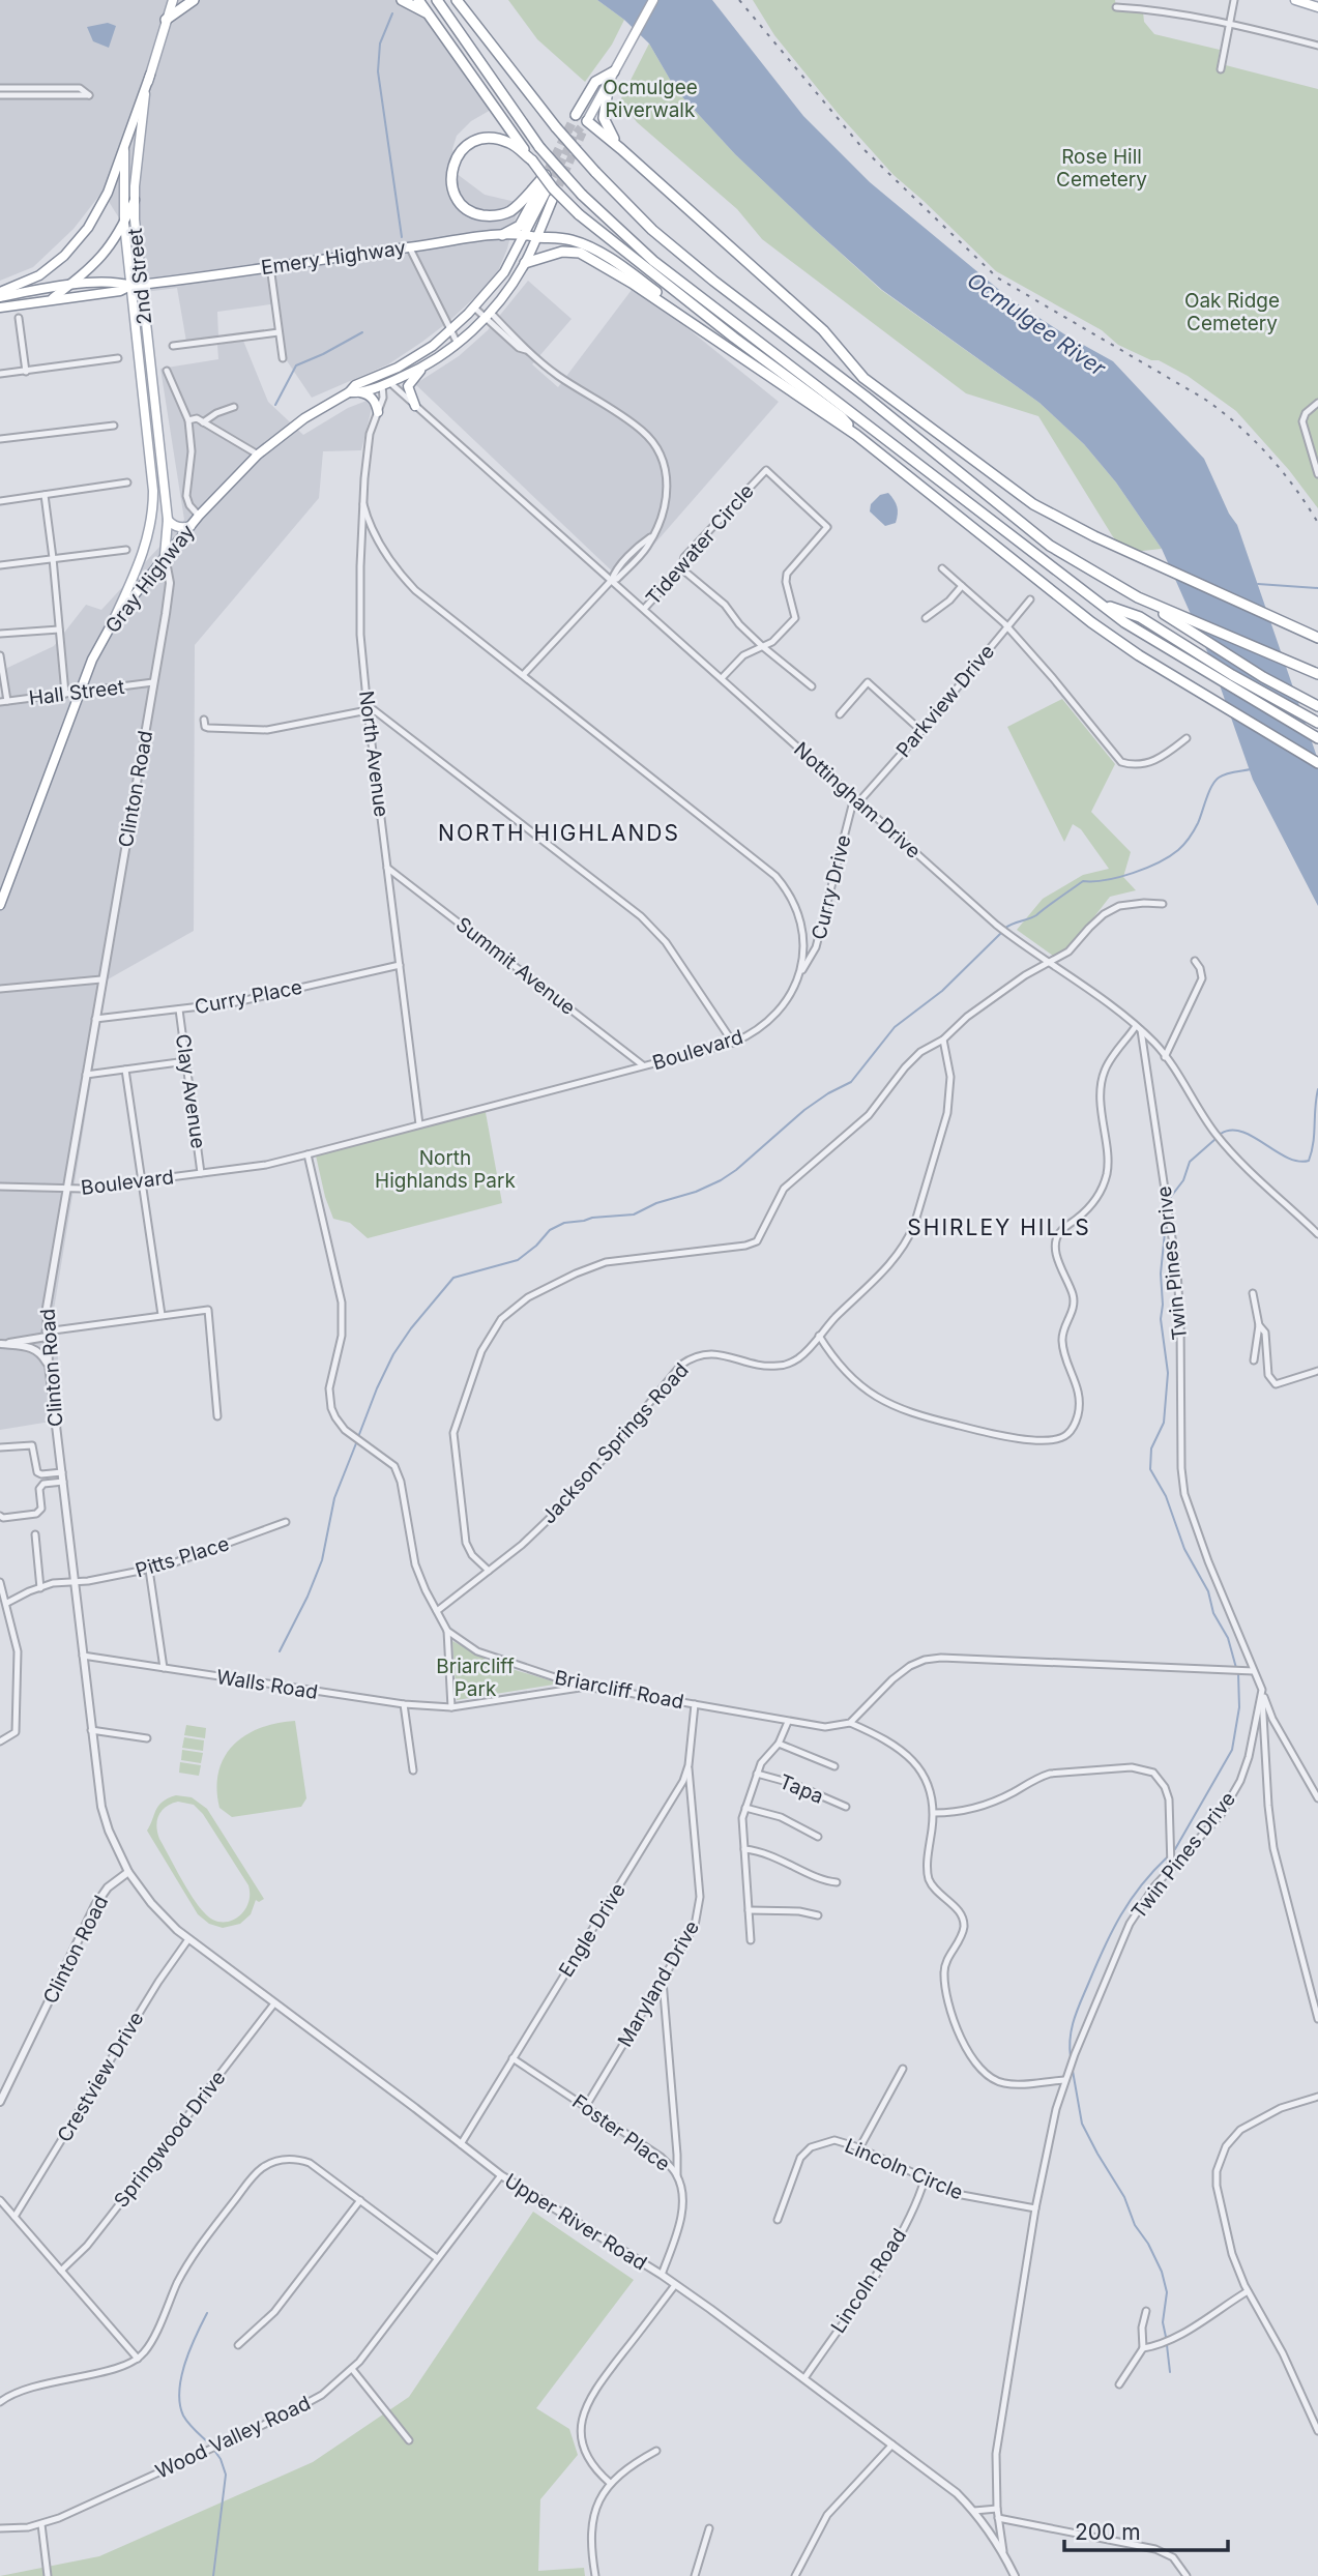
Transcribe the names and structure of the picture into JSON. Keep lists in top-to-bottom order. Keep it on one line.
{"streets":{"main road":["Emery Highway","2nd Street","Gray Highway"],"street":["Tidewater Circle","Hall Street","Parkview Drive","North Avenue","Clinton Road","Nottingham Drive","Curry Drive","Summit Avenue","Curry Place","Boulevard","Clay Avenue","Twin Pines Drive","Jackson Springs Road","Pitts Place","Walls Road","Briarcliff Road","Tapa","Engle Drive","Maryland Drive","Crestview Drive","Foster Place","Springwood Drive","Lincoln Circle","Upper River Road","Lincoln Road","Wood Valley Road"]},"crossings":[["Emery Highway","2nd Street"],["2nd Street","Gray Highway"],["2nd Street","Clinton Road"],["Tidewater Circle","Nottingham Drive"],["Gray Highway","Hall Street"],["Gray Highway","Clinton Road"],["Hall Street","Clinton Road"],["Parkview Drive","Nottingham Drive"],["Parkview Drive","Curry Drive"],["North Avenue","Nottingham Drive"],["North Avenue","Summit Avenue"],["North Avenue","Curry Place"],["North Avenue","Boulevard"],["Clinton Road","Curry Place"],["Clinton Road","Boulevard"],["Clinton Road","Pitts Place"],["Clinton Road","Walls Road"],["Clinton Road","Upper River Road"],["Nottingham Drive","Curry Drive"],["Nottingham Drive","Twin Pines Drive"],["Curry Drive","Boulevard"],["Summit Avenue","Boulevard"],["Curry Place","Clay Avenue"],["Boulevard","Clay Avenue"],["Boulevard","Briarcliff Road"],["Twin Pines Drive","Lincoln Circle"],["Twin Pines Drive","Upper River Road"],["Jackson Springs Road","Briarcliff Road"],["Walls Road","Briarcliff Road"],["Briarcliff Road","Engle Drive"],["Engle Drive","Maryland Drive"],["Engle Drive","Foster Place"],["Engle Drive","Upper River Road"],["Maryland Drive","Foster Place"],["Crestview Drive","Upper River Road"],["Foster Place","Upper River Road"],["Springwood Drive","Upper River Road"],["Lincoln Circle","Lincoln Road"],["Upper River Road","Lincoln Road"],["Upper River Road","Wood Valley Road"]],"districts":["NORTH HIGHLANDS","SHIRLEY HILLS"],"water":["Ocmulgee River"],"parks":["Ocmulgee Riverwalk","Rose Hill Cemetery","Oak Ridge Cemetery","North Highlands Park","Briarcliff Park"],"scale_bar":"200 m"}
